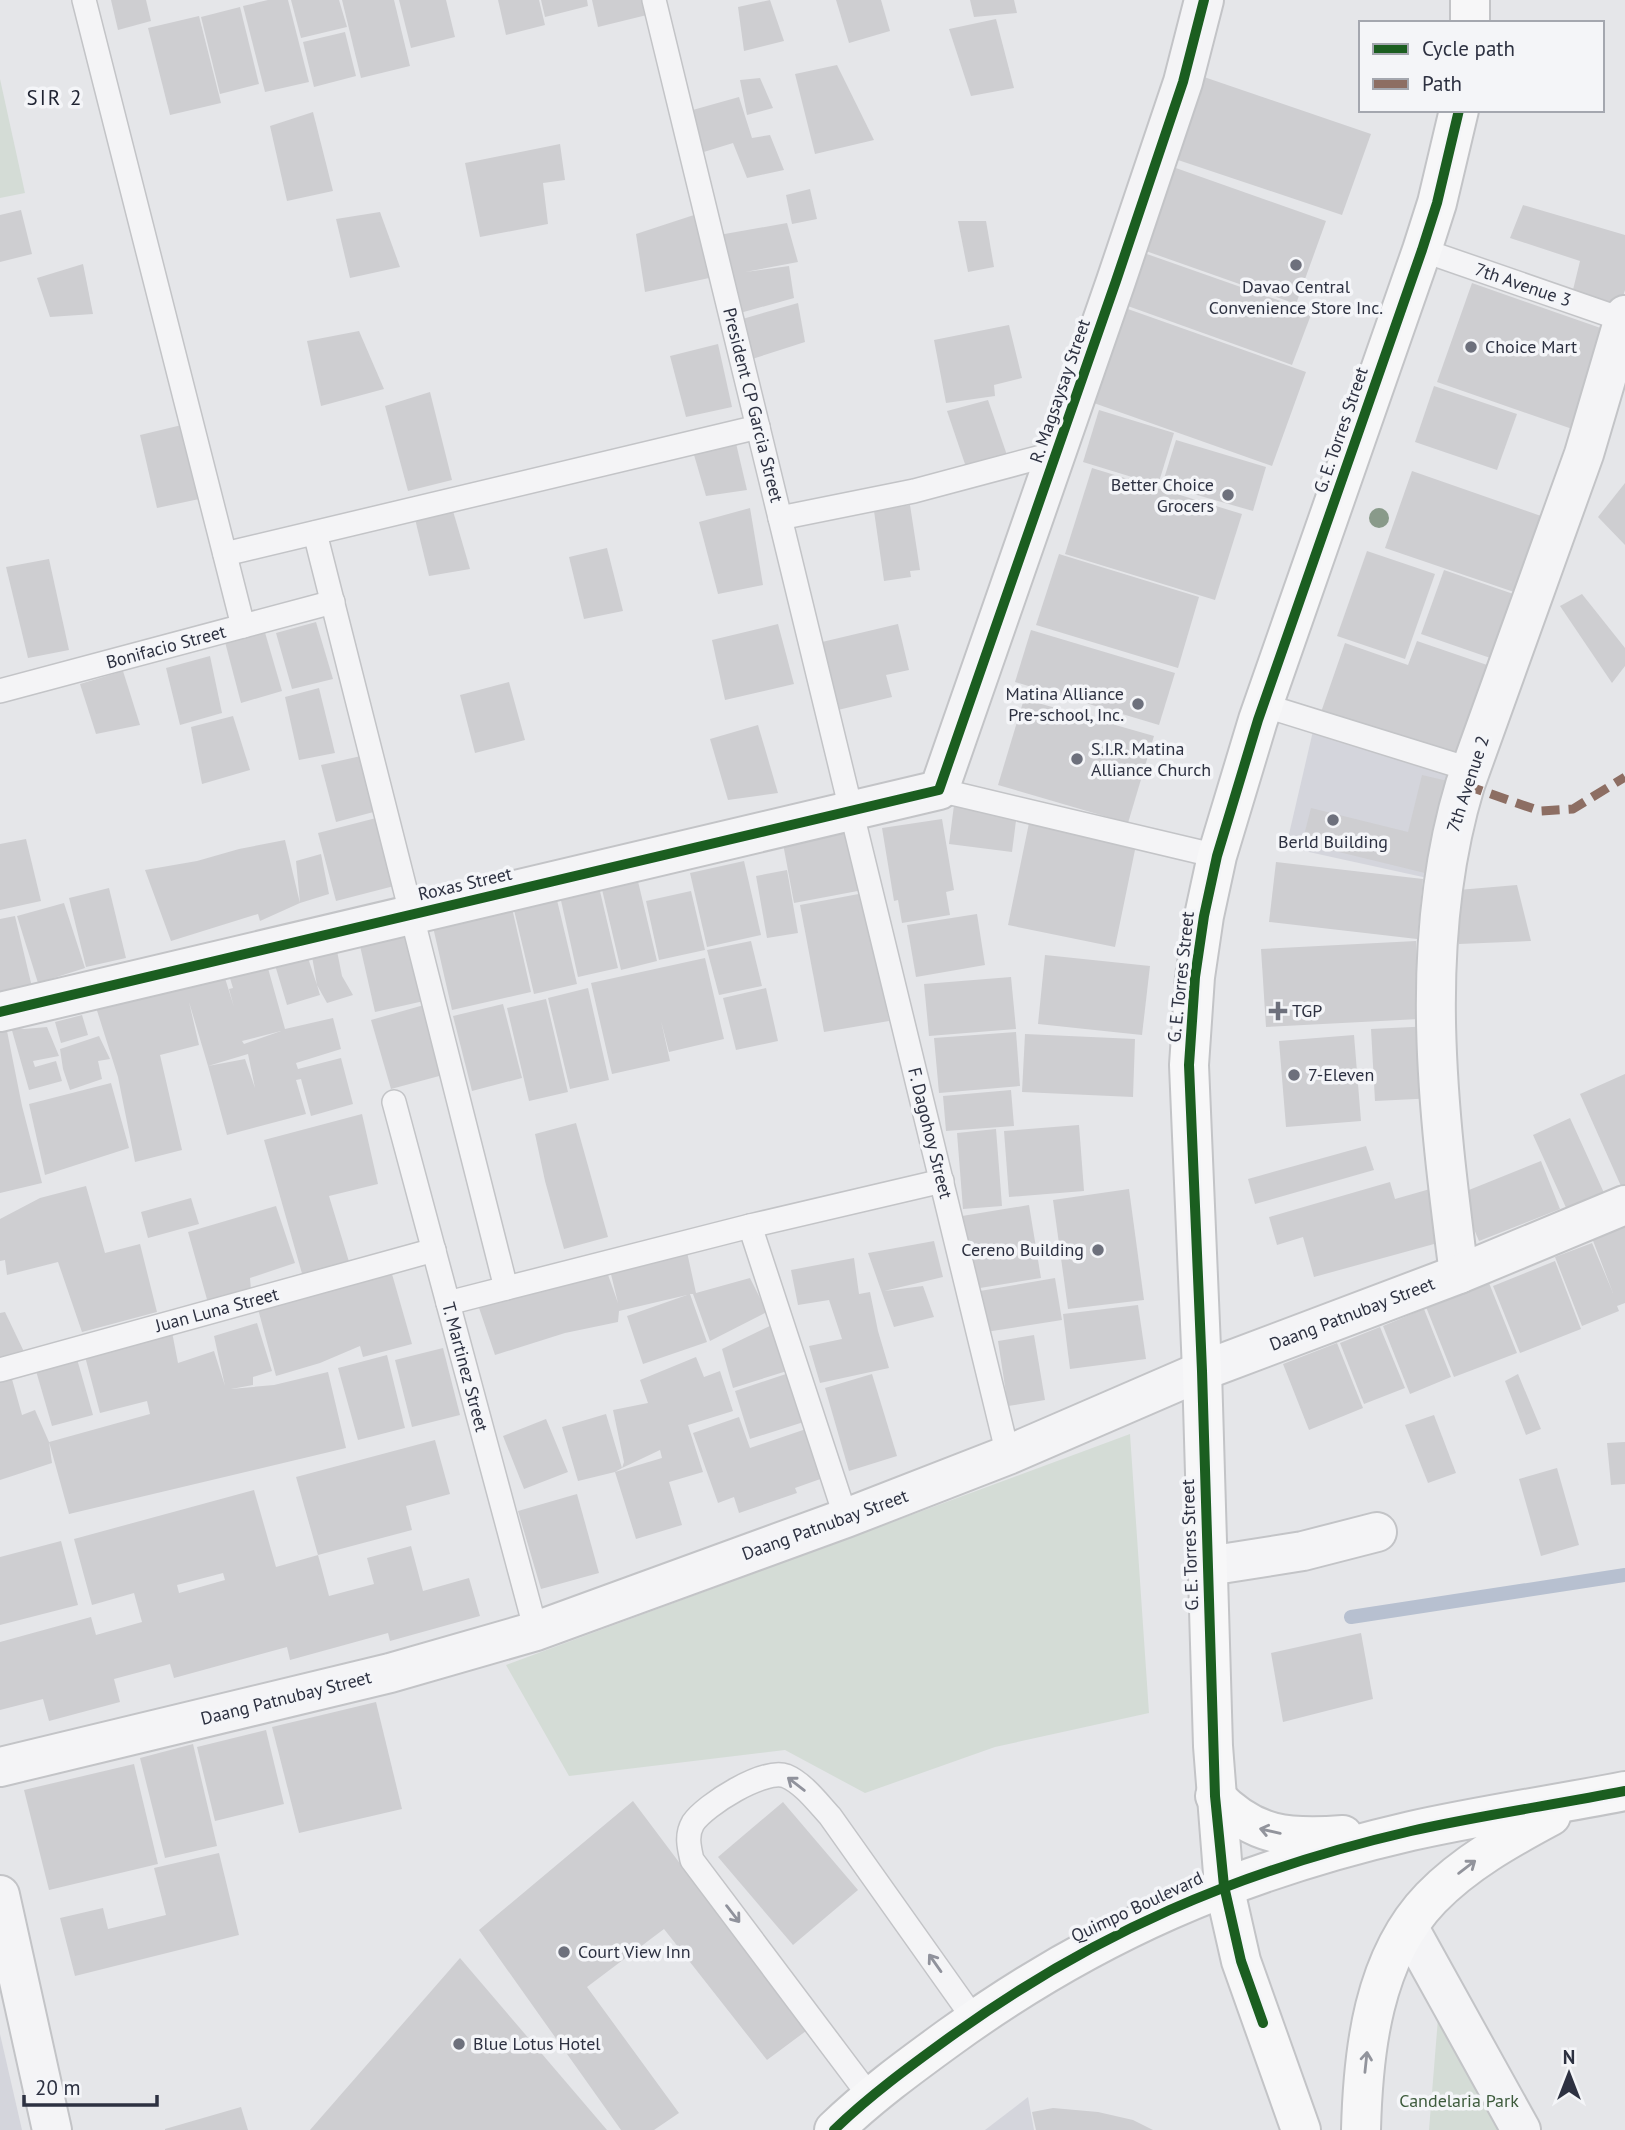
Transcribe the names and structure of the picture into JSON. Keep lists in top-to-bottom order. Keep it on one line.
{"streets":{"main road":["G. E. Torres Street","Quimpo Boulevard"],"street":["R. Magsaysay Street","7th Avenue 2","Roxas Street","Daang Patnubay Street"],"lane":["7th Avenue 3","President CP Garcia Street","Bonifacio Street","F. Dagohoy Street","Juan Luna Street","T. Martinez Street"]},"crossings":[["7th Avenue 3","G. E. Torres Street"],["7th Avenue 3","7th Avenue 2"],["R. Magsaysay Street","Roxas Street"],["President CP Garcia Street","Roxas Street"],["President CP Garcia Street","F. Dagohoy Street"],["G. E. Torres Street","Daang Patnubay Street"],["G. E. Torres Street","Quimpo Boulevard"],["7th Avenue 2","Daang Patnubay Street"],["Roxas Street","F. Dagohoy Street"],["F. Dagohoy Street","Daang Patnubay Street"],["Juan Luna Street","T. Martinez Street"],["Daang Patnubay Street","T. Martinez Street"]],"districts":["SIR 2"],"parks":["Candelaria Park"],"places":{"other":["Davao Central Convenience Store Inc.","Choice Mart","Better Choice Grocers","Matina Alliance Pre-school, Inc.","S.I.R. Matina Alliance Church","Berld Building","7-Eleven","Cereno Building","Court View Inn","Blue Lotus Hotel"],"health":["TGP"]},"legend":["Cycle path","Path"],"scale_bar":"20 m","north":"top"}
